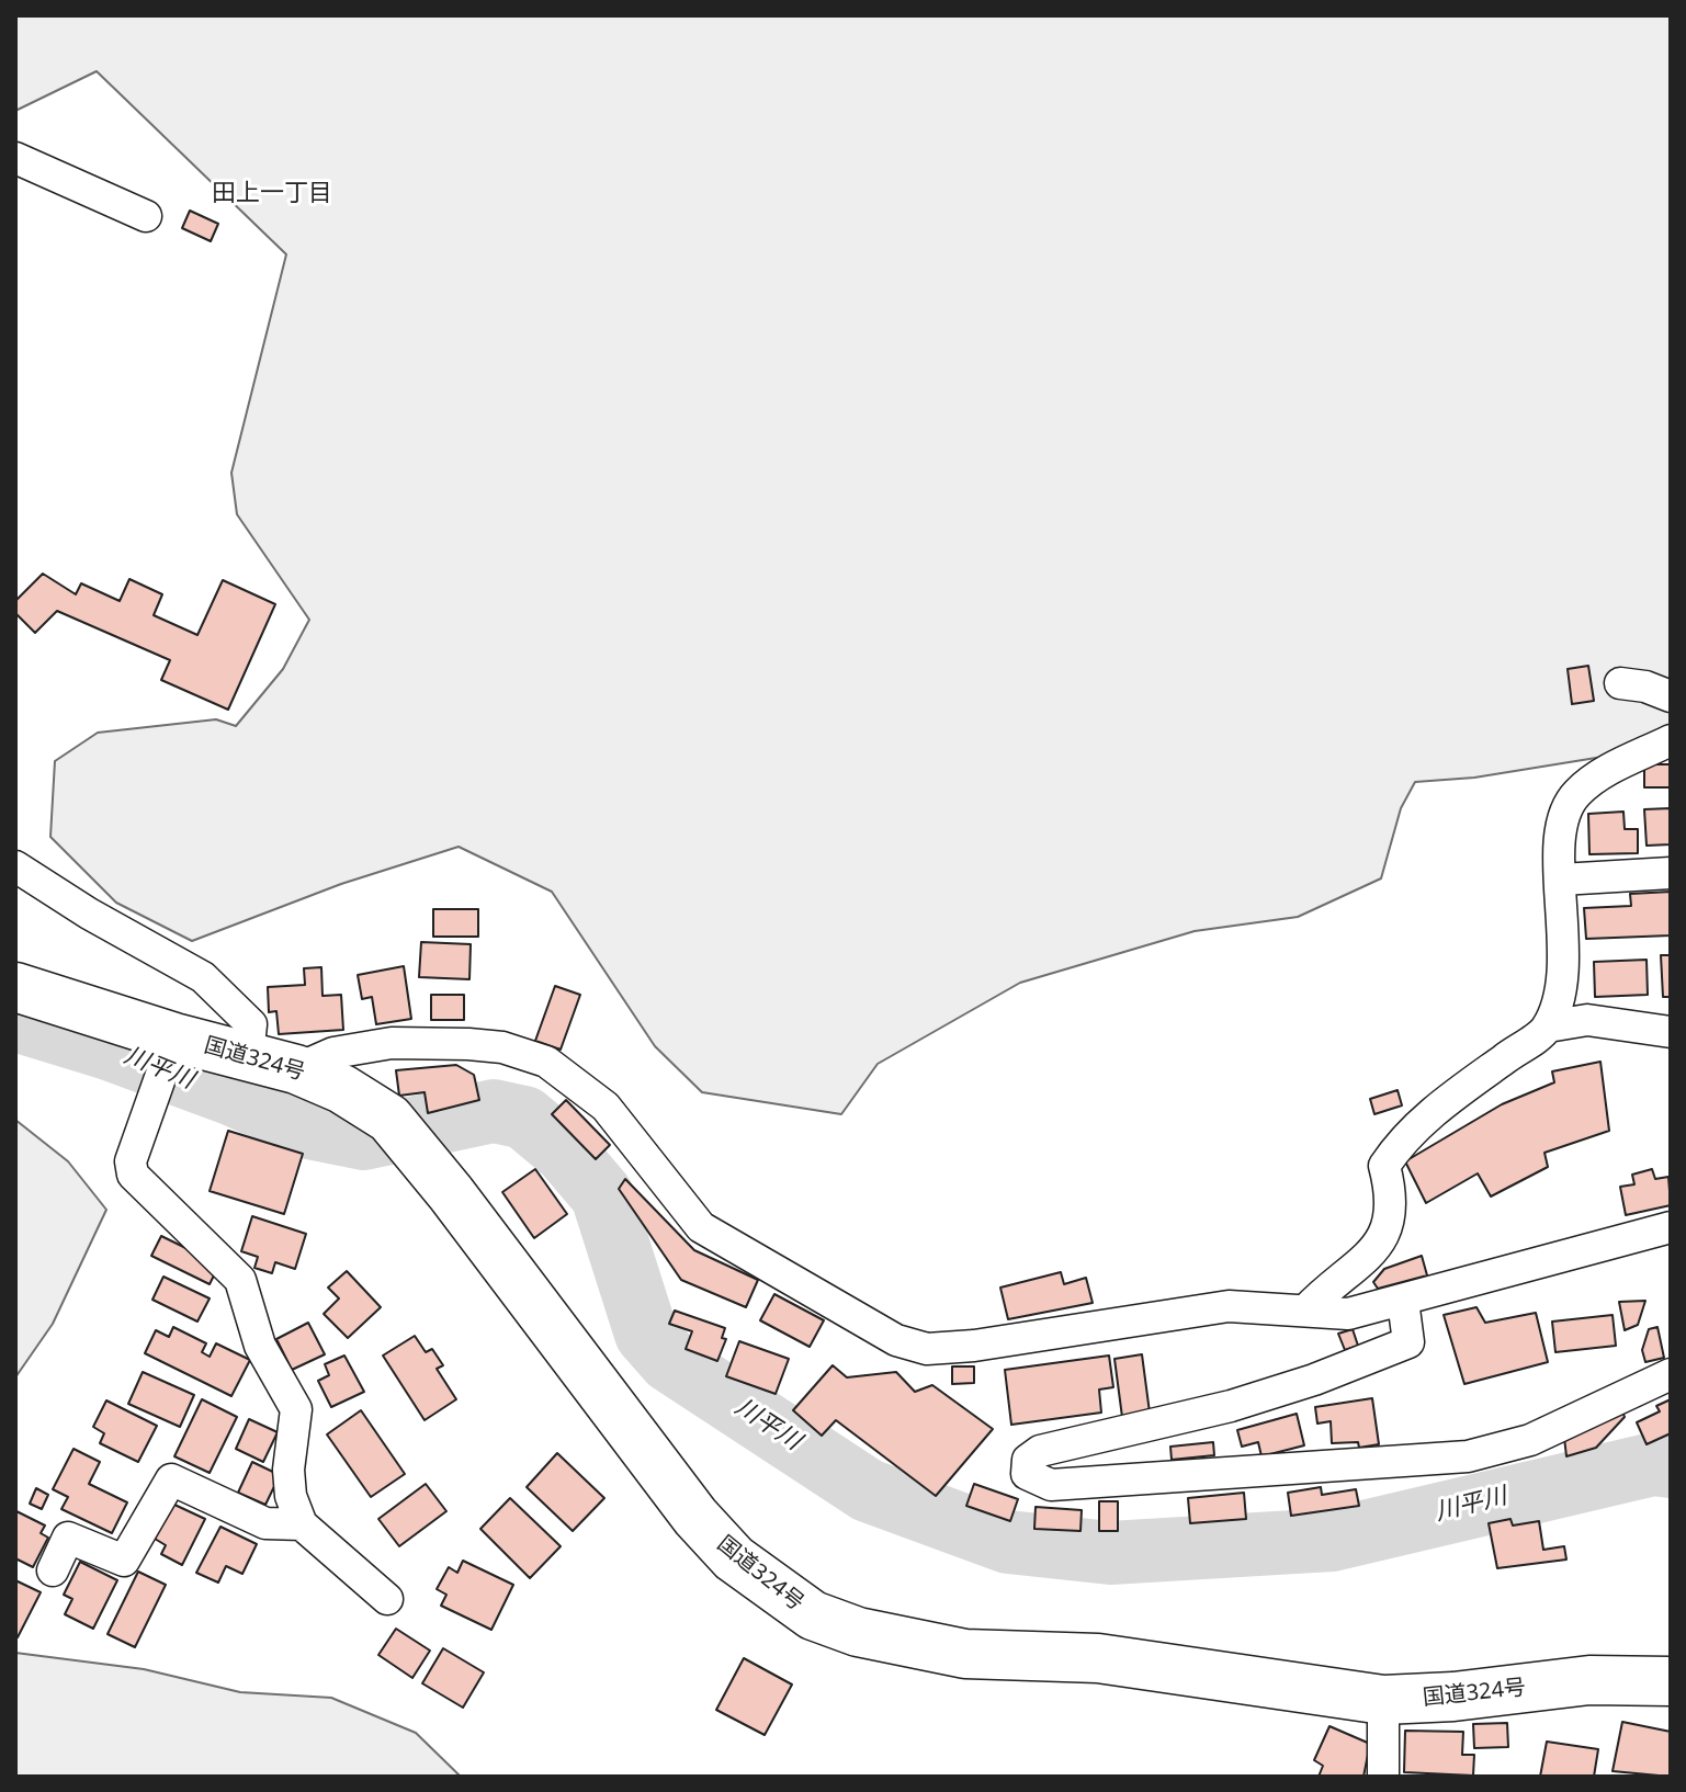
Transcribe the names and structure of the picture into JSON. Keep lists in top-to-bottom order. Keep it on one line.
{"streets":{"highway":["国道324号"]},"districts":["田上一丁目"],"water":["川平川"]}
